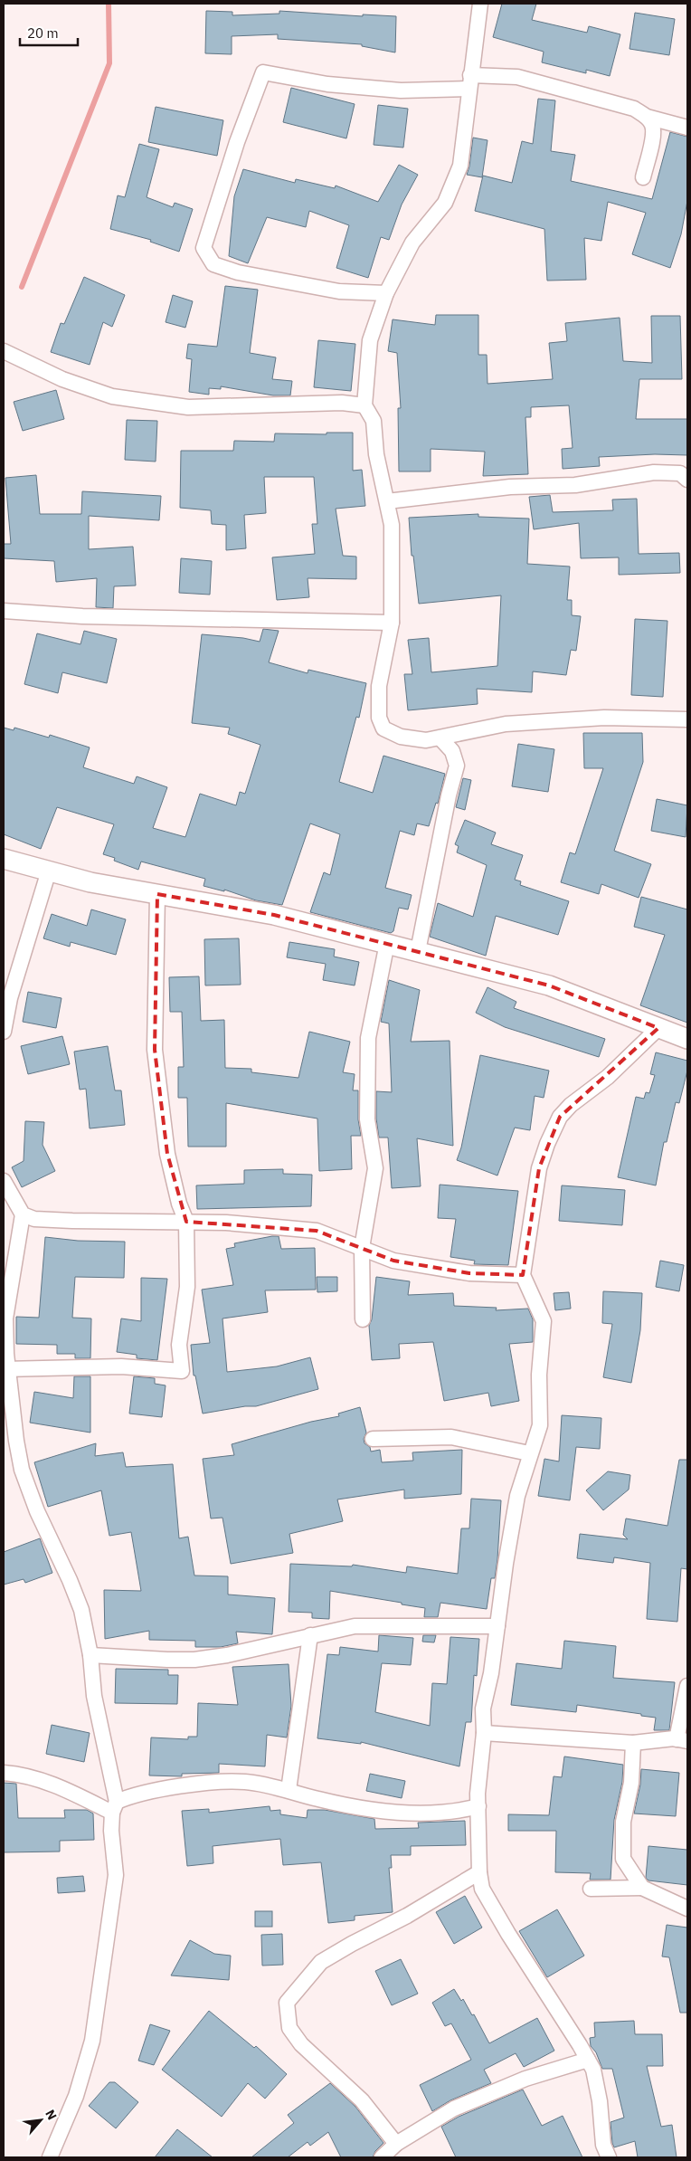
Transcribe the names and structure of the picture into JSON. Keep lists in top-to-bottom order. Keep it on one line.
{"scale_bar":"20 m","north":"top right"}
